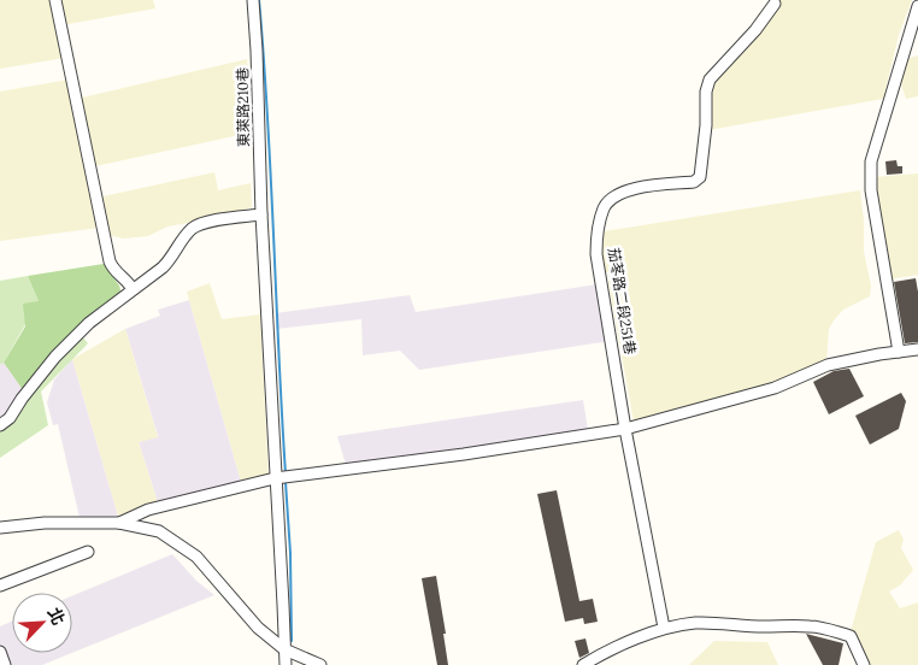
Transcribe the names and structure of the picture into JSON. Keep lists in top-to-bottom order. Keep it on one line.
{"streets":{"street":["東萊路210巷","茄苳路二段251巷"]},"north":"top right"}
